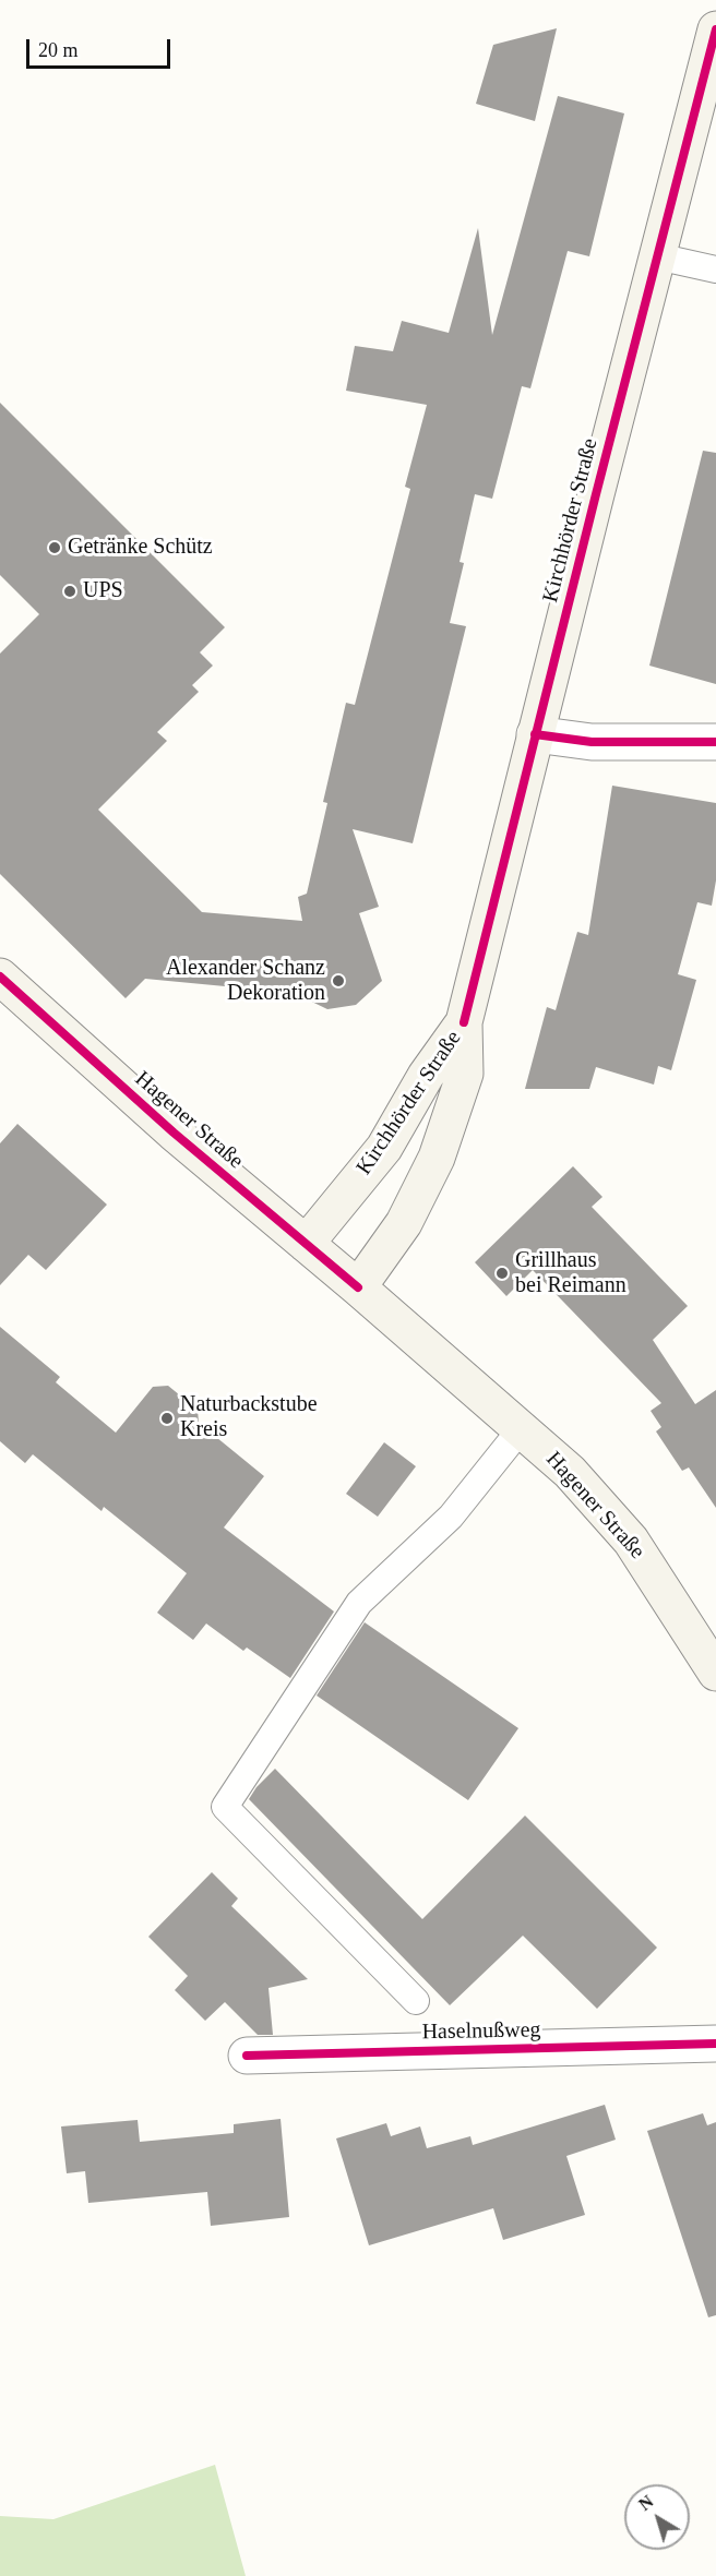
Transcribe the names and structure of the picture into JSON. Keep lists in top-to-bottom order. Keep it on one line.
{"streets":{"main road":["Kirchhörder Straße","Hagener Straße"],"street":["Haselnußweg"]},"crossings":[["Kirchhörder Straße","Hagener Straße"]],"places":["Getränke Schütz","UPS","Alexander Schanz Dekoration","Grillhaus bei Reimann","Naturbackstube Kreis"],"scale_bar":"20 m","north":"top left"}
